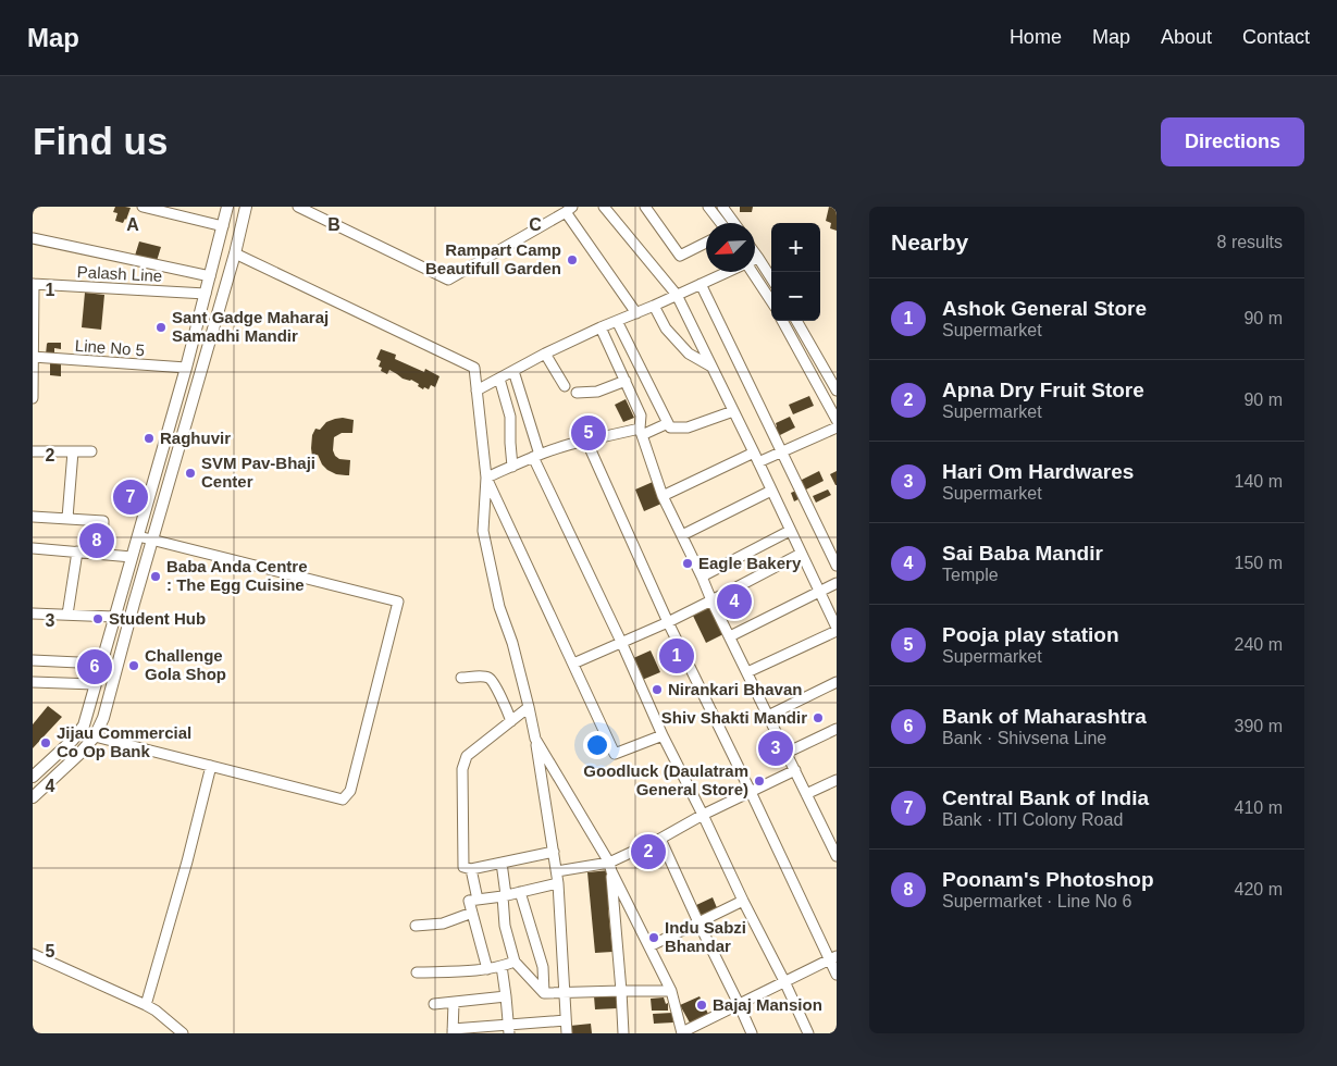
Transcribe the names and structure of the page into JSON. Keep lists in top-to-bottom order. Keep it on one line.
{"streets":{"street":["Palash Line","Line No 5"]},"places":["Rampart Camp Beautifull Garden","Sant Gadge Maharaj Samadhi Mandir","Raghuvir","SVM Pav-Bhaji Center","Eagle Bakery","Baba Anda Centre : The Egg Cuisine","Student Hub","Challenge Gola Shop","Nirankari Bhavan","Shiv Shakti Mandir","Jijau Commercial Co Op Bank","Goodluck (Daulatram General Store)","Indu Sabzi Bhandar","Bajaj Mansion"],"north":"bottom left","page":{"header":"Map","nav":["Home","Map","About","Contact"],"buttons":"Directions","title":"Find us","heading":["Nearby","8 results"],"map_buttons":["+","−"],"list":[{"mark":"1","name":"Ashok General Store","note":"Supermarket","value":"90 m"},{"mark":"2","name":"Apna Dry Fruit Store","note":"Supermarket","value":"90 m"},{"mark":"3","name":"Hari Om Hardwares","note":"Supermarket","value":"140 m"},{"mark":"4","name":"Sai Baba Mandir","note":"Temple","value":"150 m"},{"mark":"5","name":"Pooja play station","note":"Supermarket","value":"240 m"},{"mark":"6","name":"Bank of Maharashtra","note":"Bank · Shivsena Line","value":"390 m"},{"mark":"7","name":"Central Bank of India","note":"Bank · ITI Colony Road","value":"410 m"},{"mark":"8","name":"Poonam's Photoshop","note":"Supermarket · Line No 6","value":"420 m"}],"pins":["5","7","8","4","1","6","3","2"]},"grid":{"columns":["A","B","C"],"rows":["1","2","3","4","5"]}}
